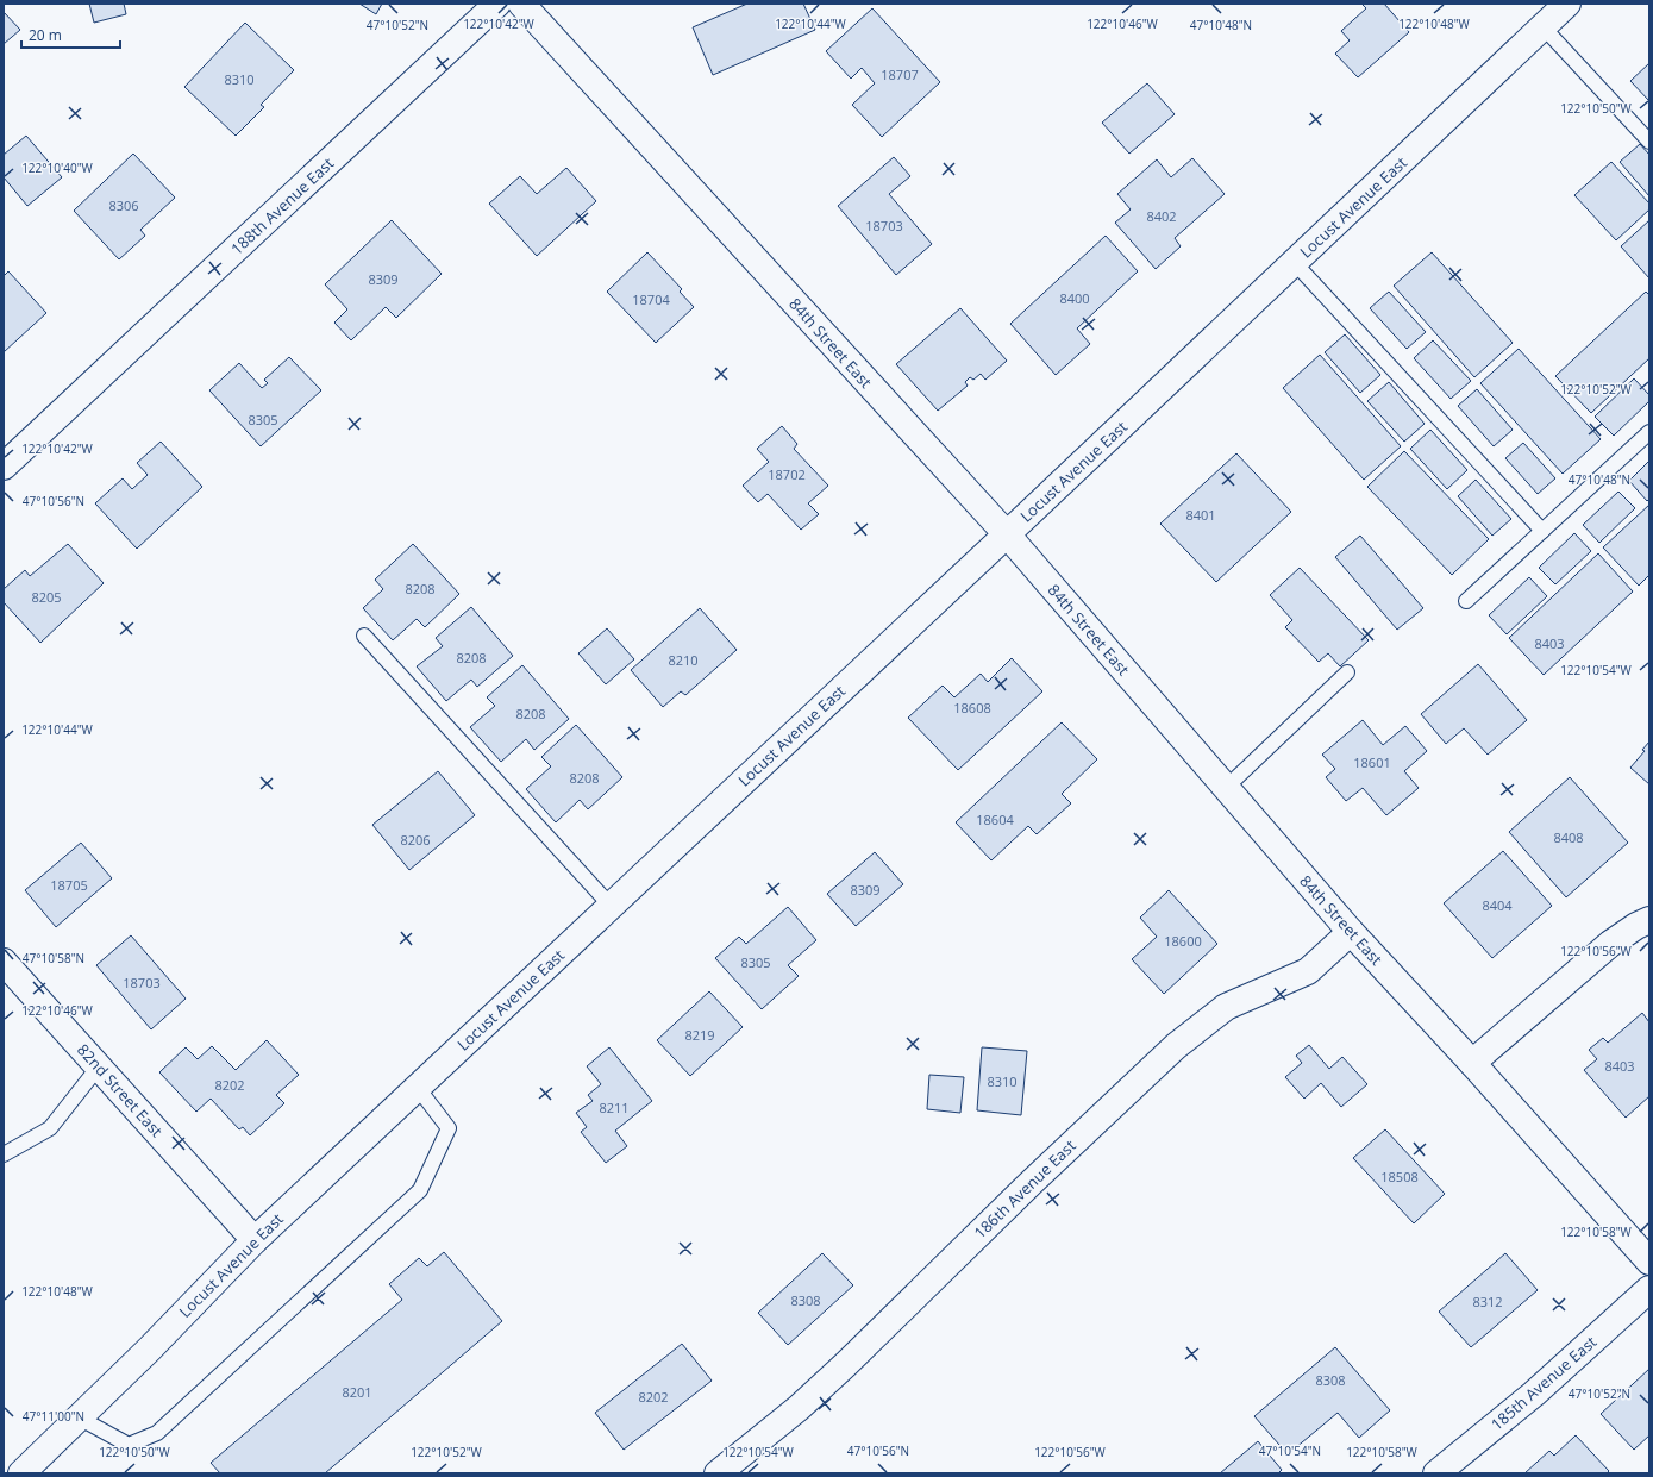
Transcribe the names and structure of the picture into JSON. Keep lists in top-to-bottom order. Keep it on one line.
{"streets":{"street":["188th Avenue East","Locust Avenue East","84th Street East","82nd Street East","186th Avenue East","185th Avenue East"]},"crossings":[["Locust Avenue East","84th Street East"],["Locust Avenue East","82nd Street East"],["84th Street East","186th Avenue East"]],"house_numbers":["18707","8310","8306","8402","18703","8309","8400","18704","8305","18702","8401","8208","8205","8403","8208","8210","18608","8208","18601","8208","18604","8408","8206","18705","8309","8404","18600","8305","18703","8219","8403","8310","8202","8211","18508","8308","8312","8308","8201","8202"],"scale_bar":"20 m","coordinates":["122°10'42\"W","122°10'44\"W","122°10'46\"W","122°10'48\"W","47°10'52\"N","47°10'48\"N","122°10'50\"W","122°10'40\"W","122°10'52\"W","47°10'56\"N","122°10'54\"W","122°10'56\"W","47°10'58\"N","122°10'58\"W","47°11'00\"N","47°10'54\"N"]}
